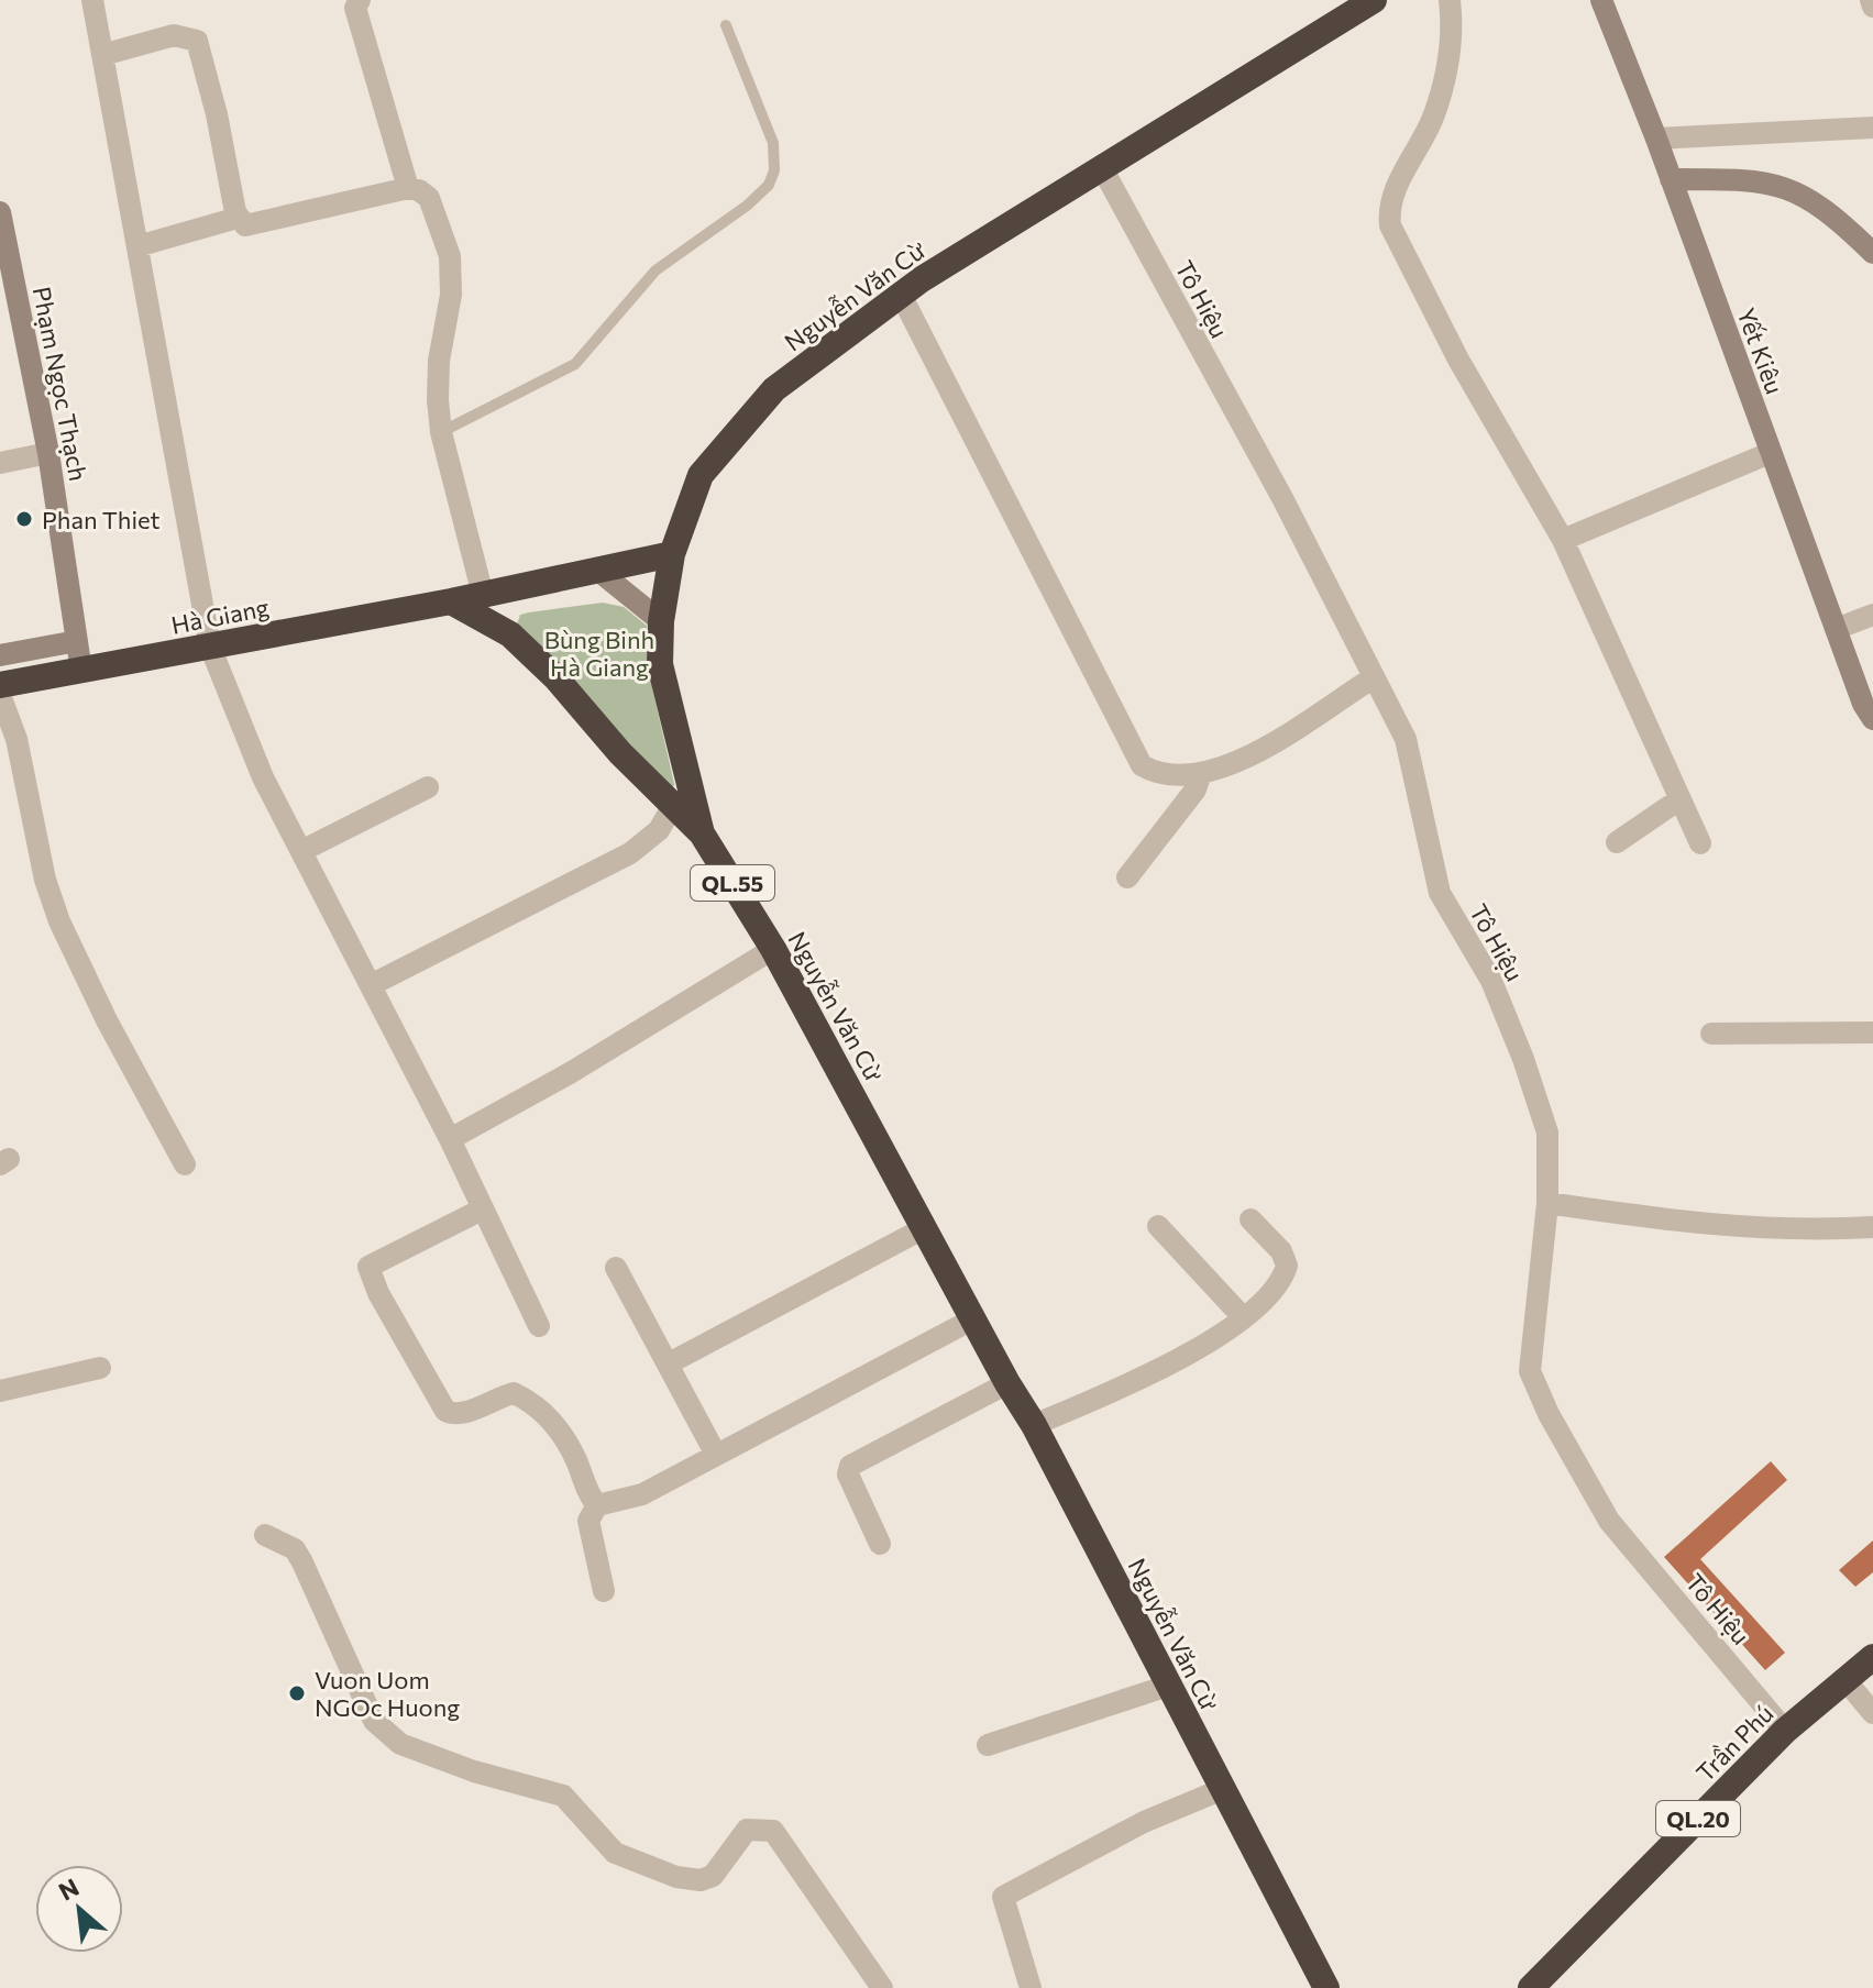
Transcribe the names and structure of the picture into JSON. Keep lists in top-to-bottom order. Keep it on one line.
{"streets":{"highway":["Nguyễn Văn Cừ","Hà Giang","QL.55","Trần Phú","QL.20"],"street":["Tô Hiệu","Yết Kiêu","Phạm Ngọc Thạch"]},"crossings":[["Nguyễn Văn Cừ","Tô Hiệu"],["Nguyễn Văn Cừ","Hà Giang"],["Tô Hiệu","Trần Phú"],["Phạm Ngọc Thạch","Hà Giang"]],"parks":["Bùng Binh Hà Giang"],"places":["Phan Thiet","Vuon Uom NGOc Huong"],"north":"top left"}
